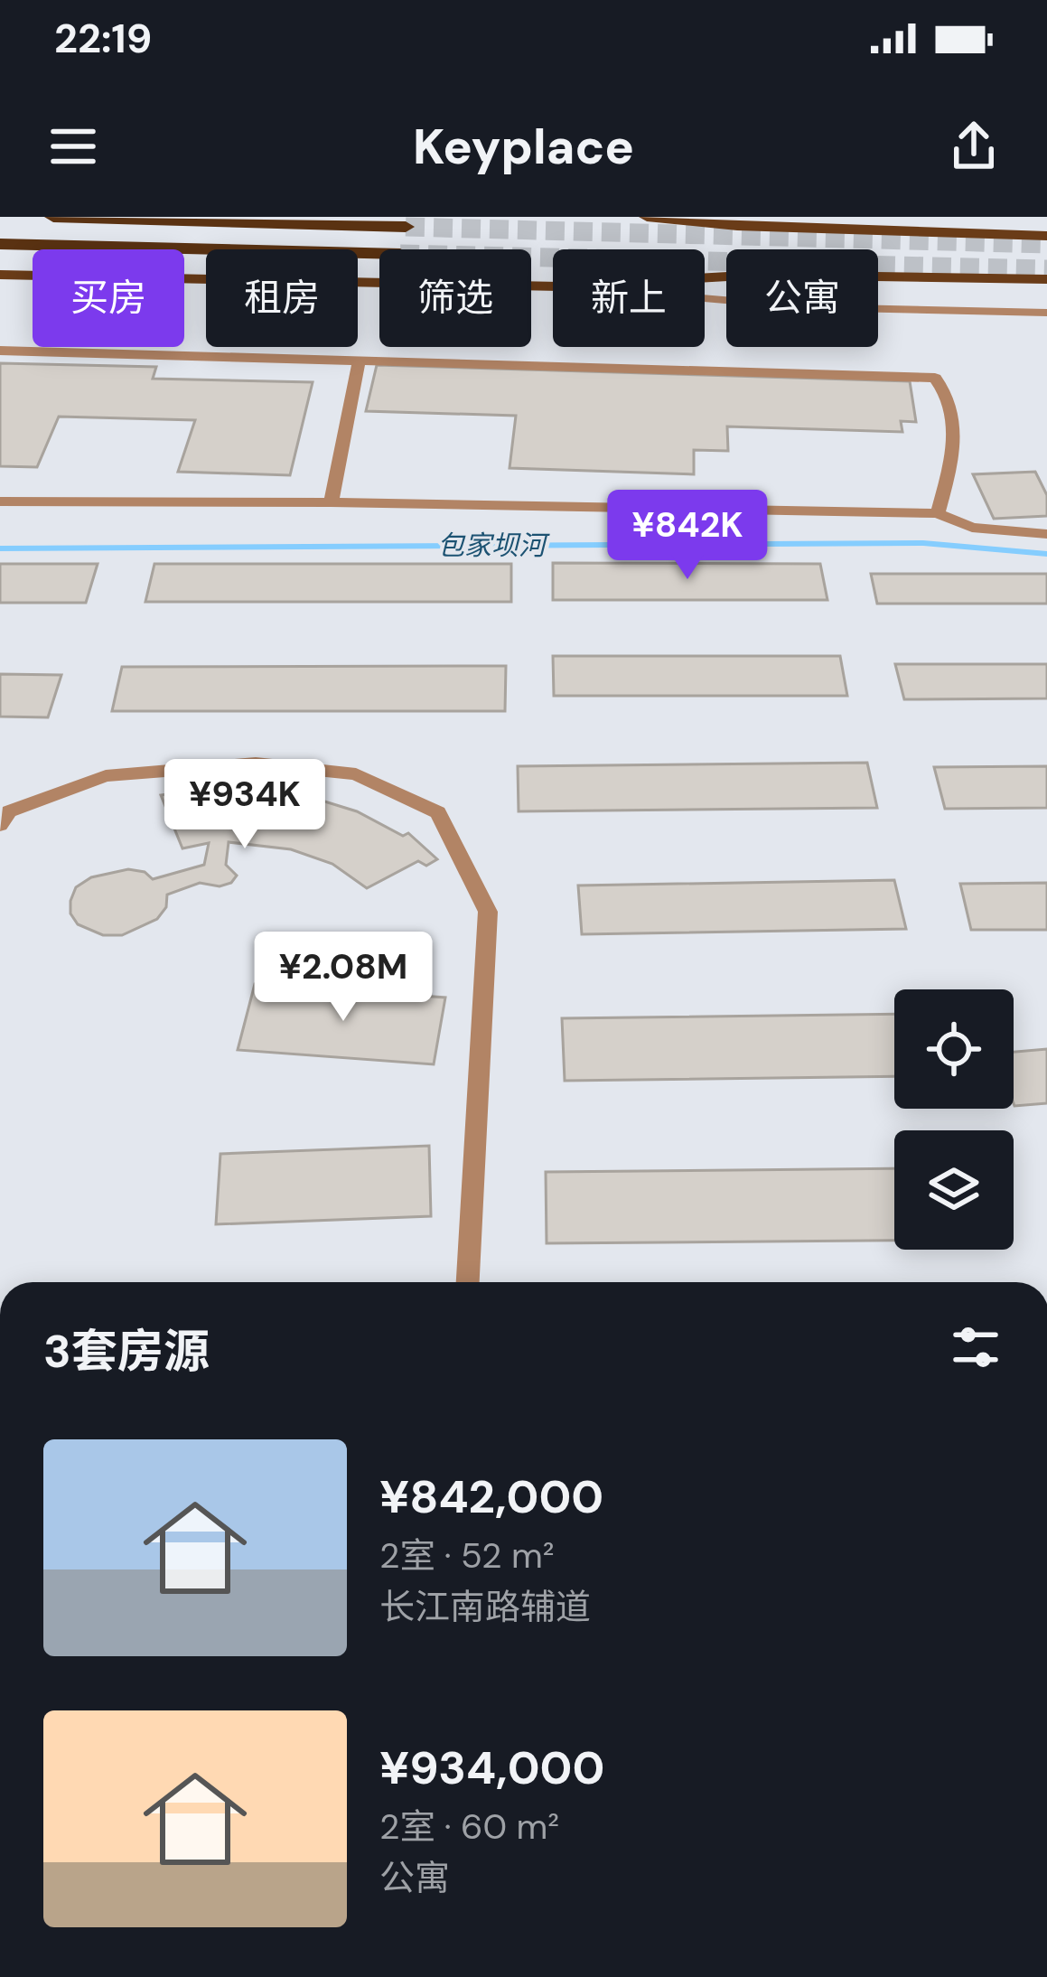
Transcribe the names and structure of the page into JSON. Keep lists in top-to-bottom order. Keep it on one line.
{"water":["包家坝河"],"page":{"status":"22:19","header":"Keyplace","chip":["买房","租房","筛选","新上","公寓"],"price":["¥842K","¥934K","¥2.08M"],"heading":"3套房源","list":[{"name":"¥842,000","note":"2室 · 52 m² · 长江南路辅道"},{"name":"¥934,000","note":"2室 · 60 m² · 公寓"}]}}
